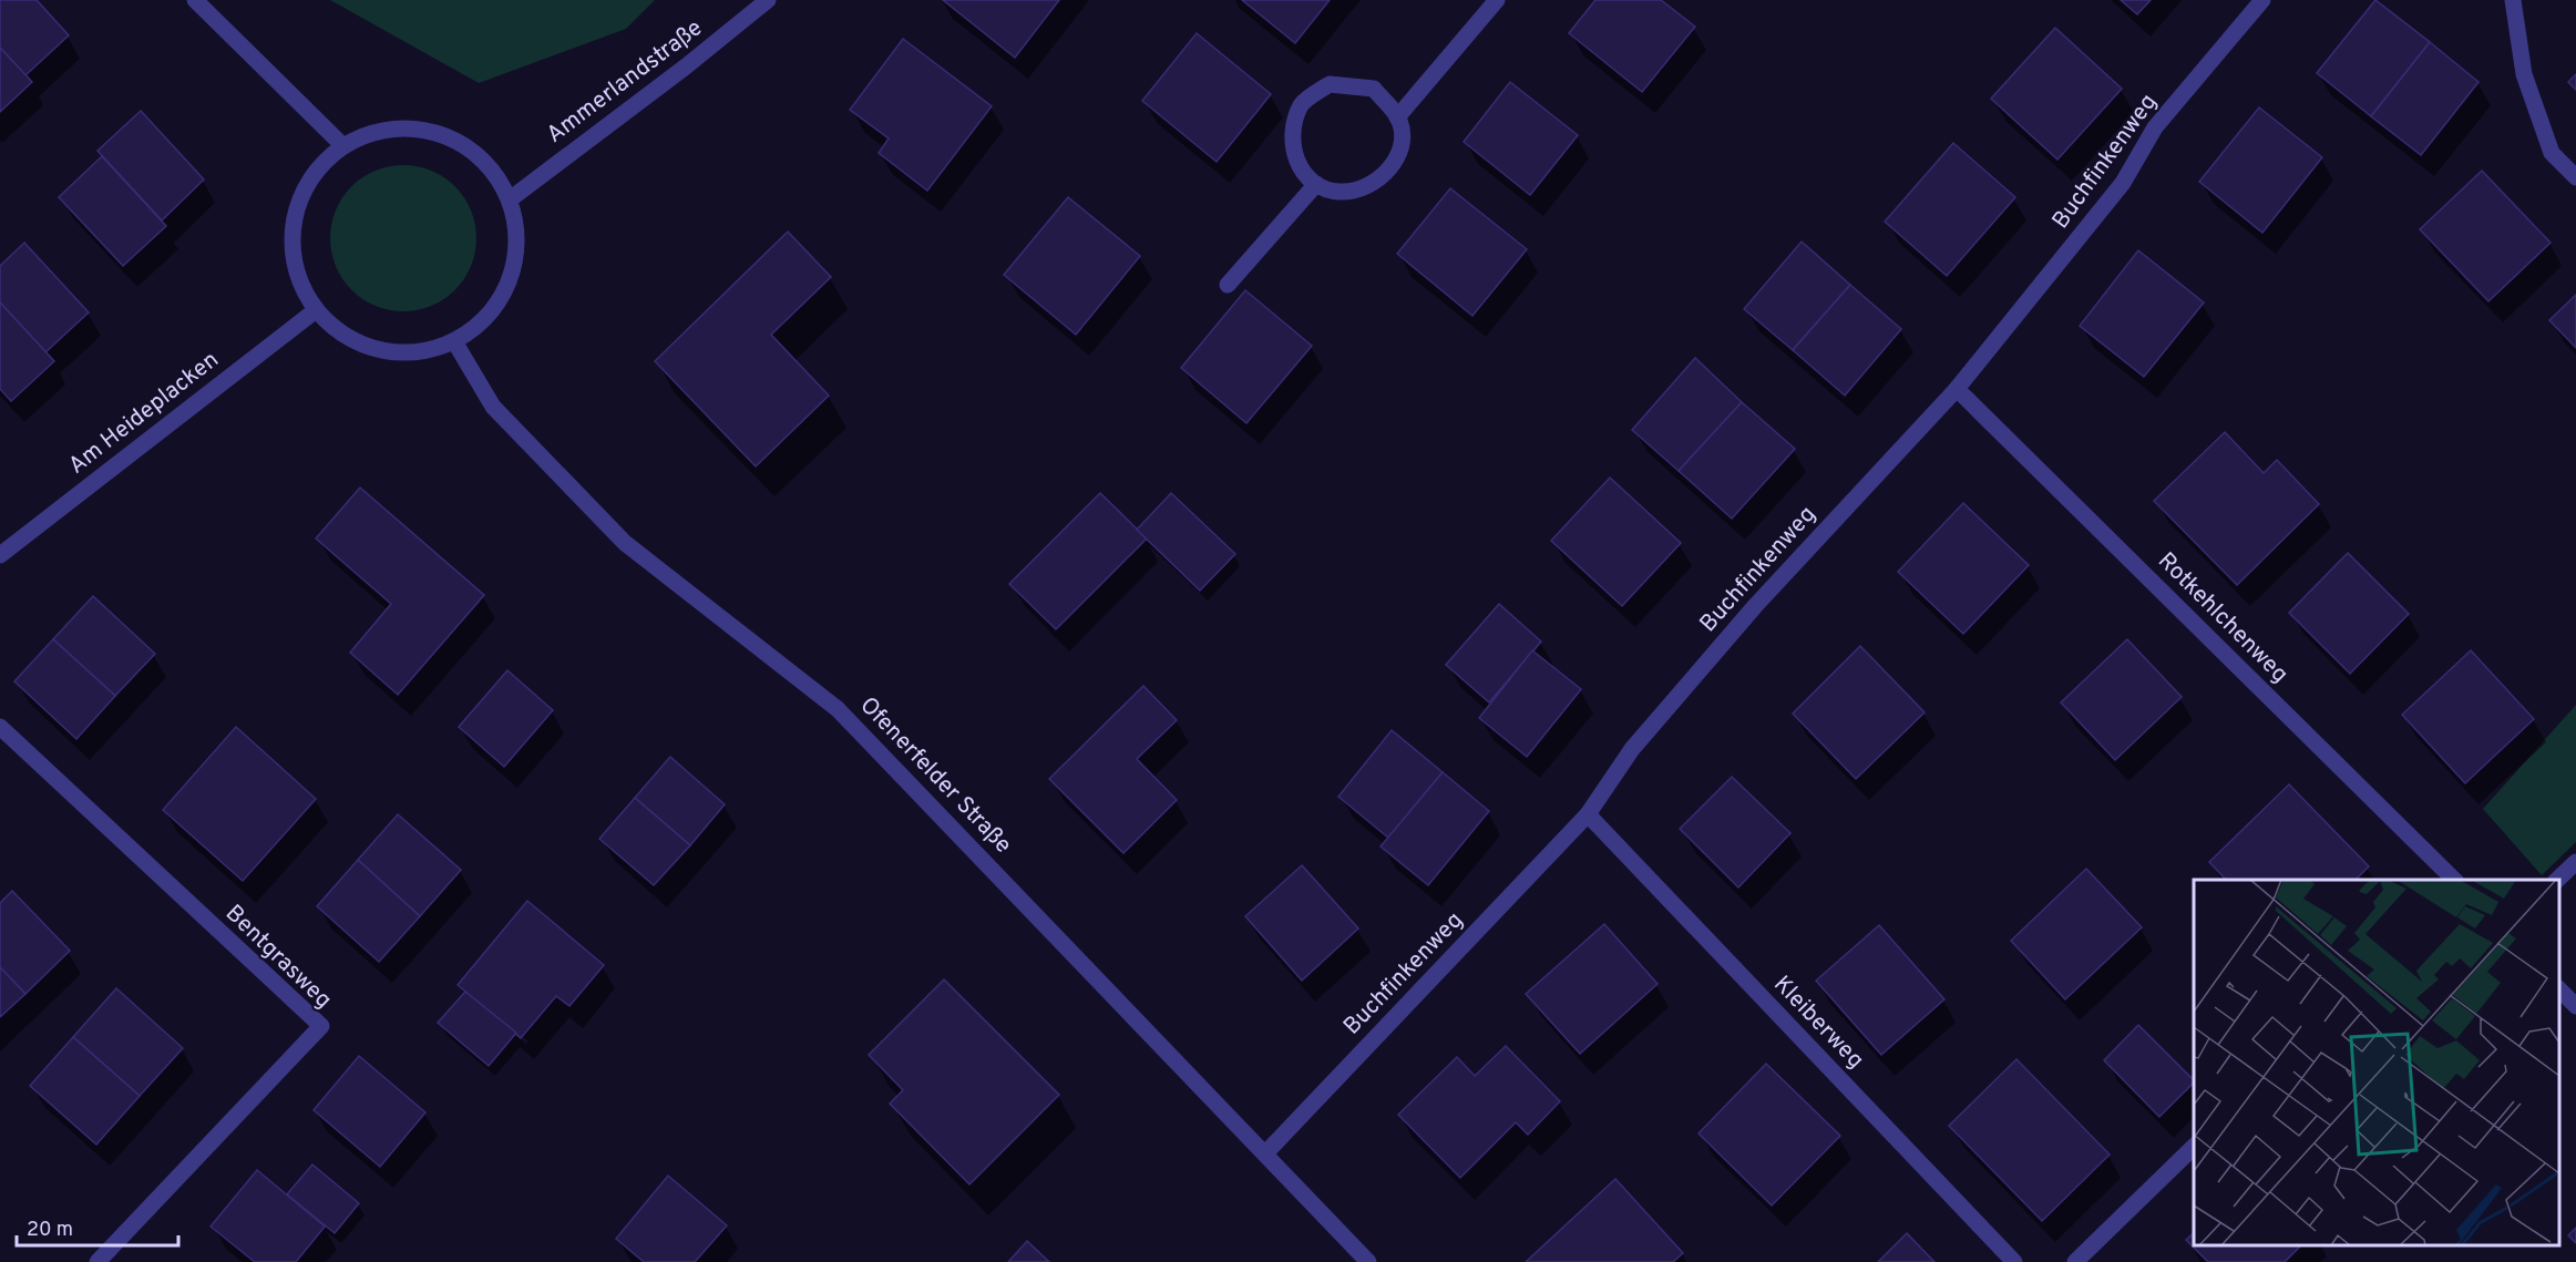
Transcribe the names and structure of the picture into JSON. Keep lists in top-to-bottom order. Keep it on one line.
{"streets":{"street":["Ammerlandstraße","Buchfinkenweg","Am Heideplacken","Rotkehlchenweg","Ofenerfelder Straße","Bentgrasweg","Kleiberweg"]},"crossings":[["Ammerlandstraße","Am Heideplacken"],["Ammerlandstraße","Ofenerfelder Straße"],["Buchfinkenweg","Rotkehlchenweg"],["Buchfinkenweg","Ofenerfelder Straße"],["Buchfinkenweg","Kleiberweg"],["Am Heideplacken","Ofenerfelder Straße"]],"scale_bar":"20 m"}
